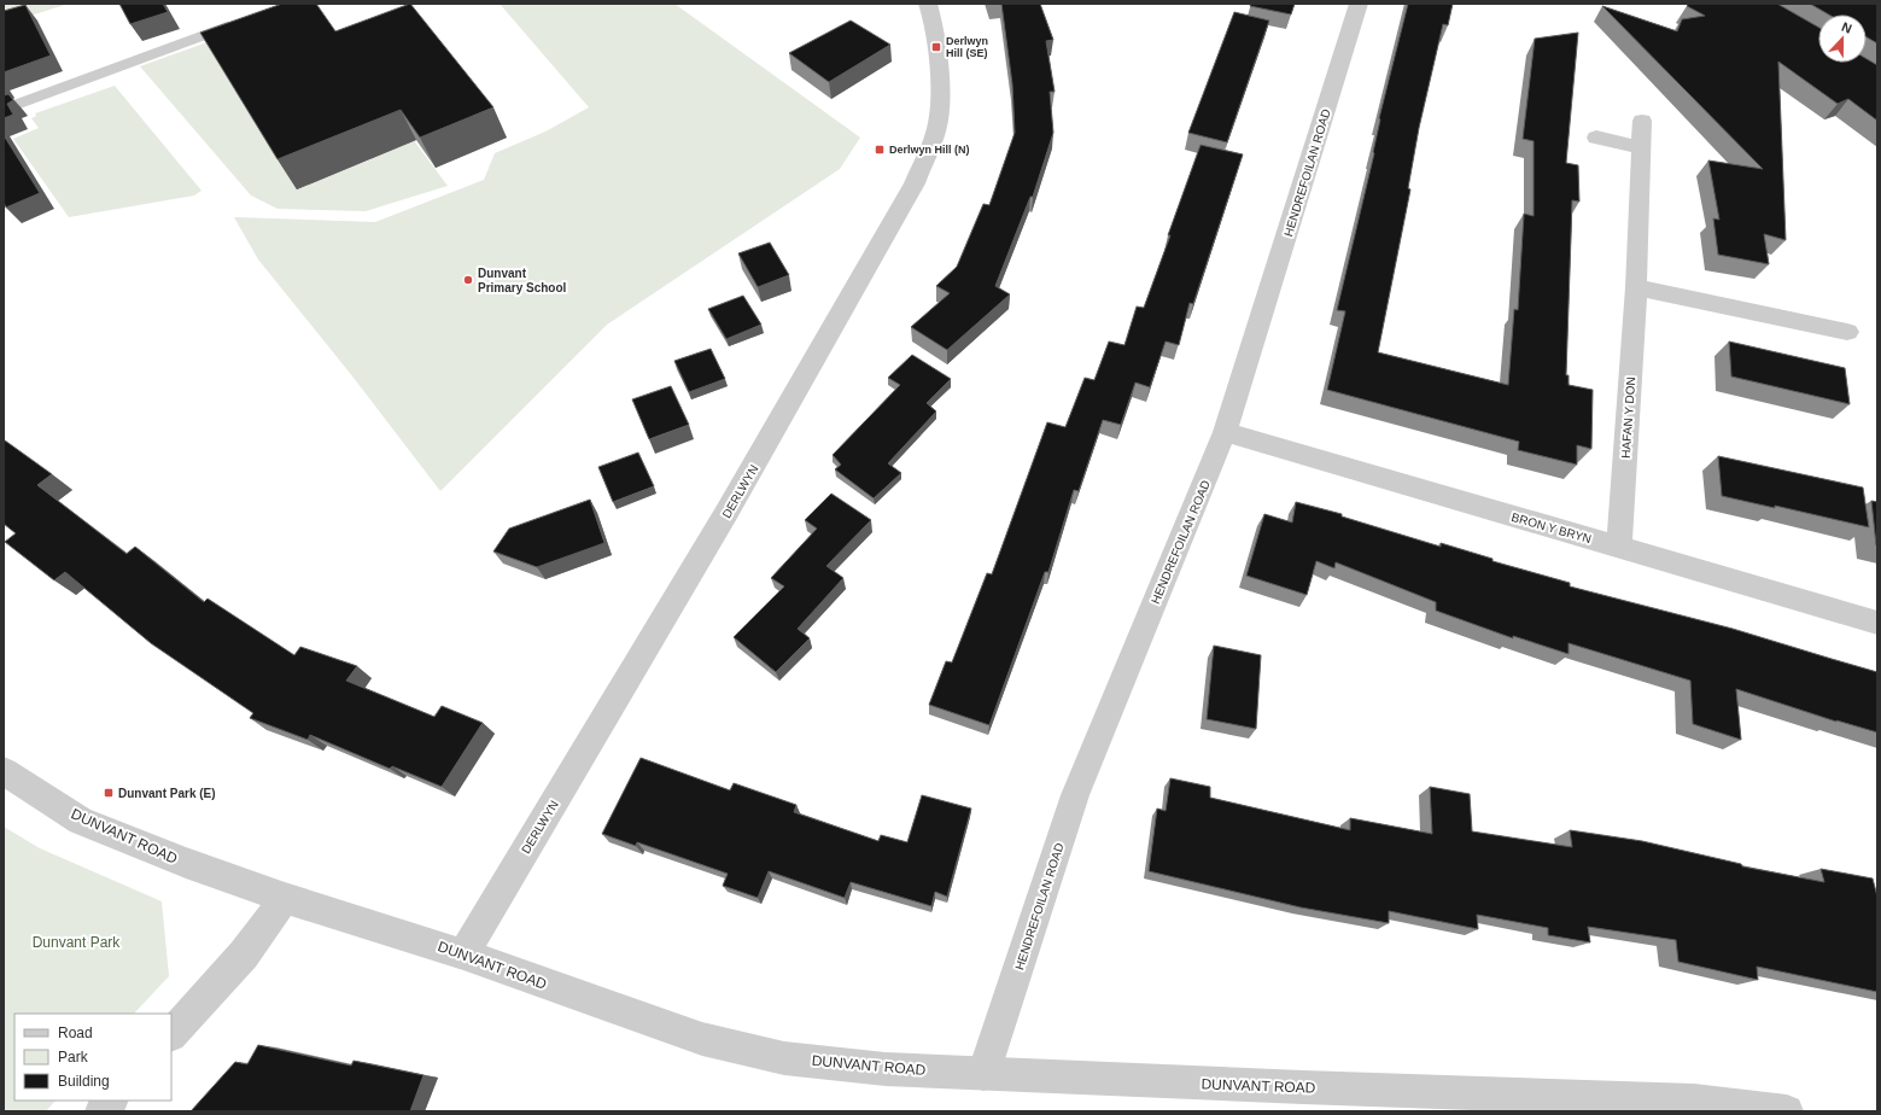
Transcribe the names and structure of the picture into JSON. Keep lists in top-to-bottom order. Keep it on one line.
{"streets":{"street":["HENDREFOILAN ROAD","HAFAN Y DON","DERLWYN","BRON Y BRYN","DUNVANT ROAD"]},"crossings":[["HENDREFOILAN ROAD","BRON Y BRYN"],["HENDREFOILAN ROAD","DUNVANT ROAD"],["HAFAN Y DON","BRON Y BRYN"],["DERLWYN","DUNVANT ROAD"]],"parks":["Dunvant Park"],"places":{"transit":["Derlwyn Hill (SE)","Derlwyn Hill (N)","Dunvant Park (E)"],"other":["Dunvant Primary School"]},"legend":["Road","Park","Building"],"north":"top"}
